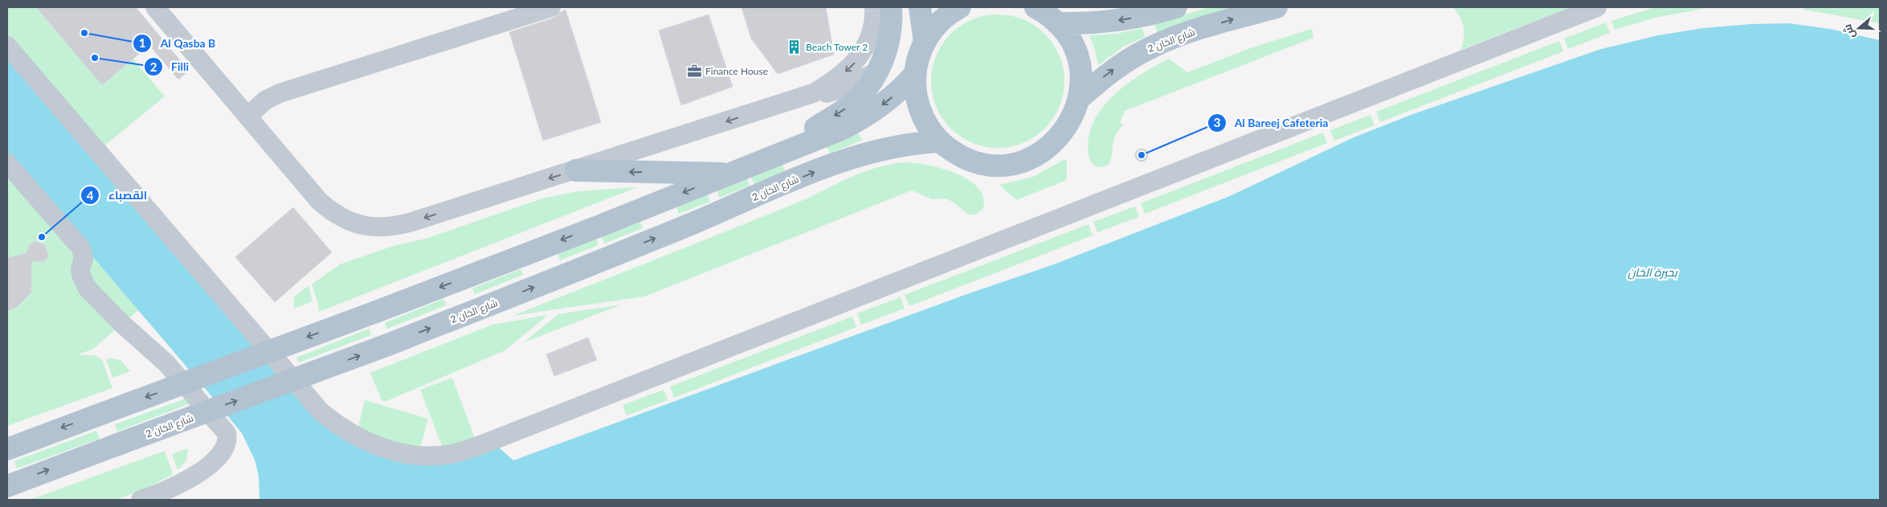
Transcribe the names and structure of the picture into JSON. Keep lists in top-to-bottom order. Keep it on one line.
{"streets":{"main road":["شارع الخان 2"]},"water":["بحيرة الخان"],"places":{"other":["Al Qasba B","Filli","Al Bareej Cafeteria","القصباء"],"building":["Beach Tower 2"],"office":["Finance House"]},"north":"left"}
